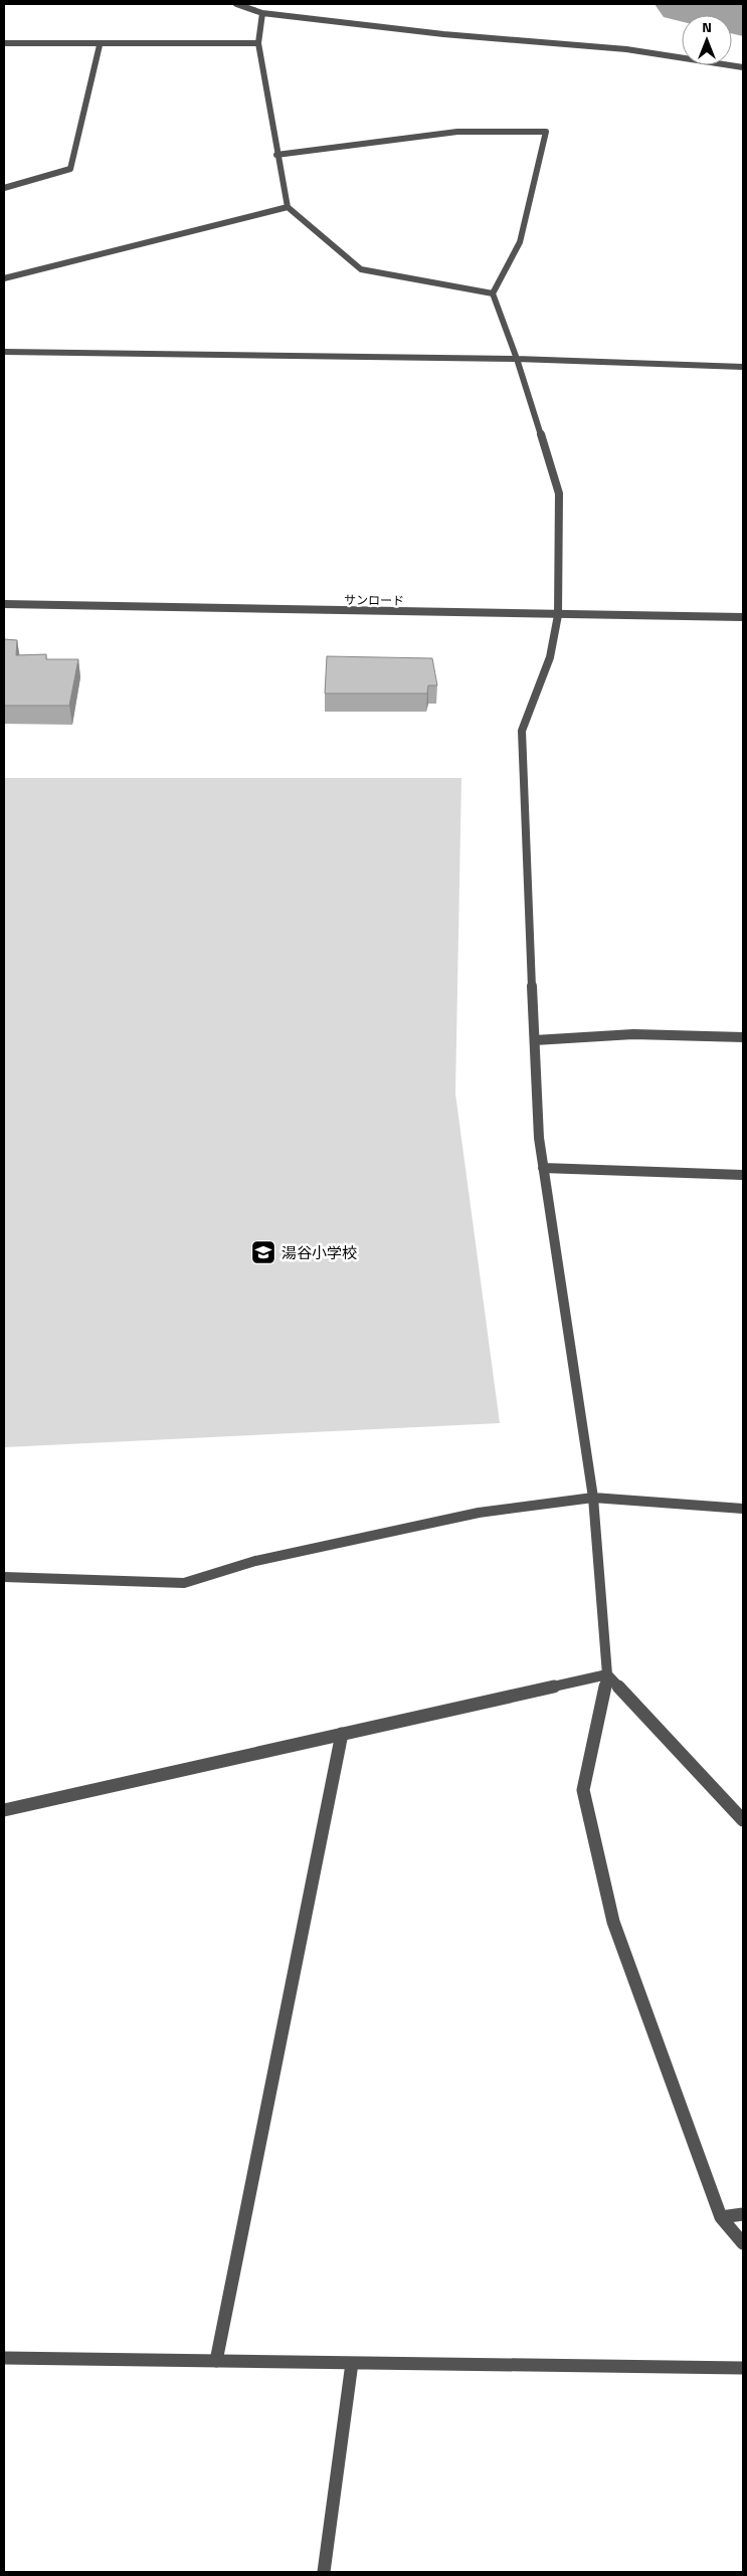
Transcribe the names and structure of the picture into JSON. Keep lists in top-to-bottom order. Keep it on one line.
{"streets":{"street":["サンロード"]},"places":{"school or university":["湯谷小学校"]},"north":"top"}
